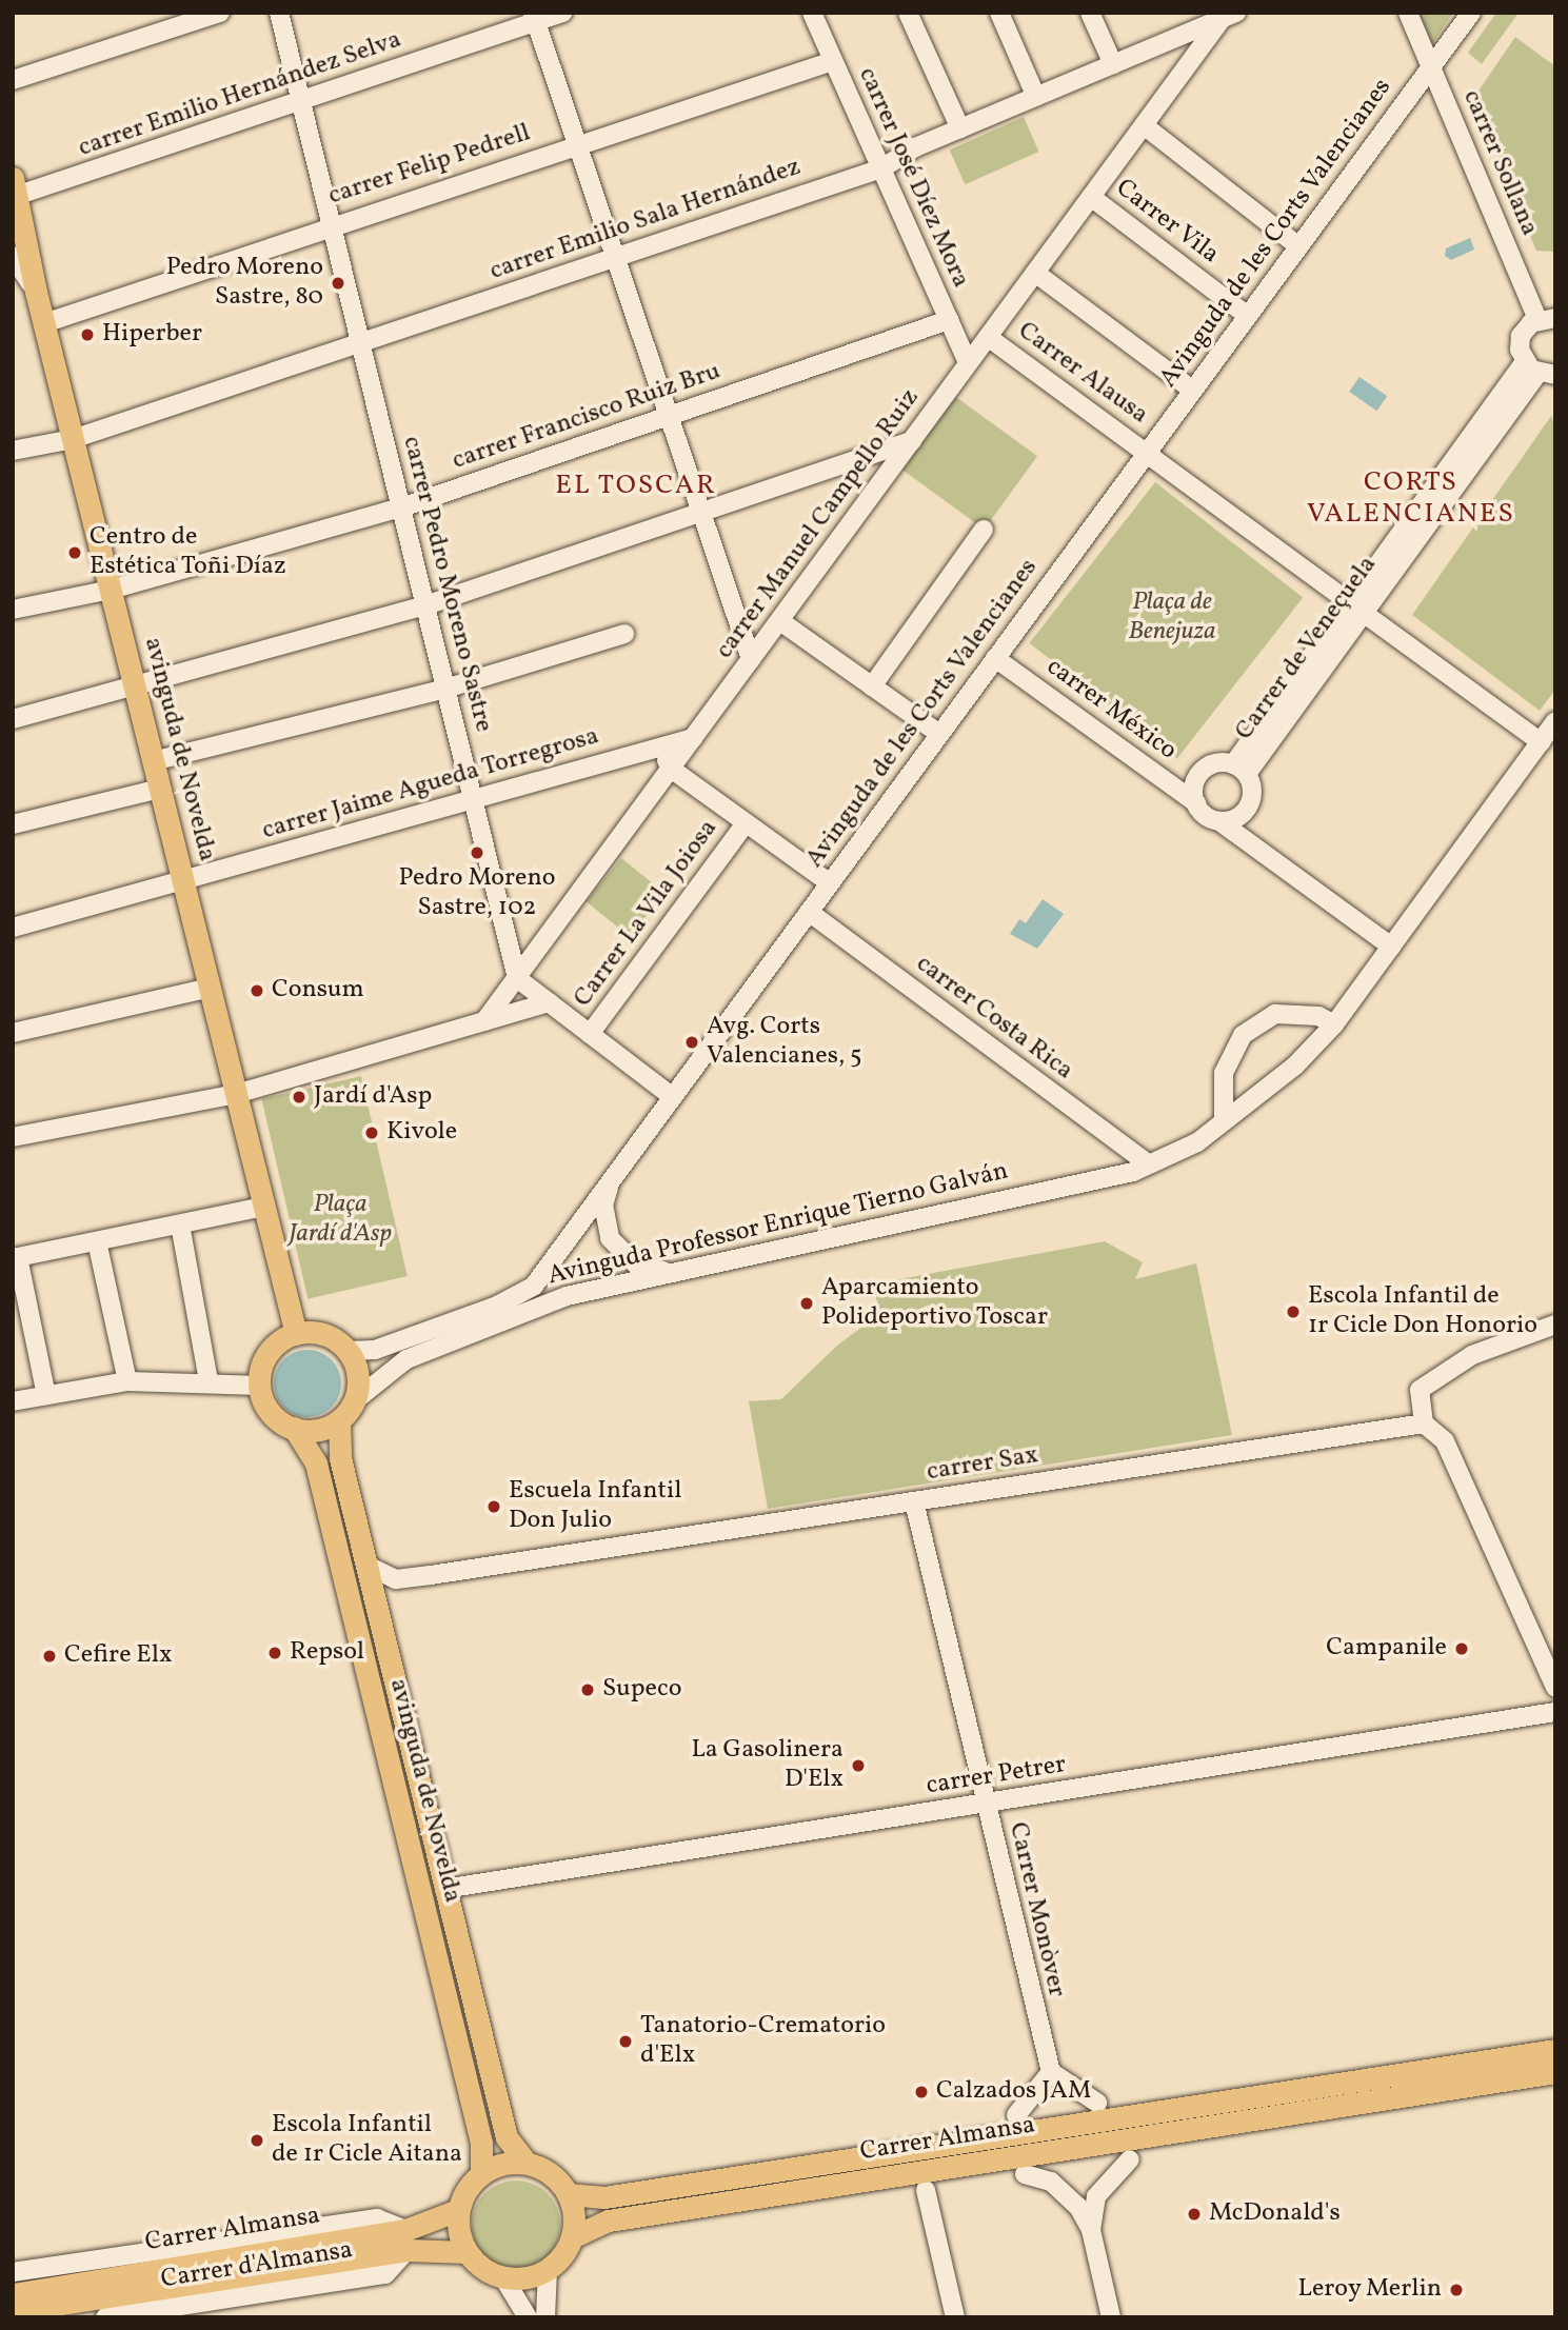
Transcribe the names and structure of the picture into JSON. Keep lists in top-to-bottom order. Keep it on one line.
{"streets":{"main road":["avinguda de Novelda","Carrer Almansa","Carrer d'Almansa"],"street":["carrer Emilio Hernández Selva","carrer Sollana","carrer Felip Pedrell","carrer José Díez Mora","carrer Emilio Sala Hernández","Carrer Vila","Avinguda de les Corts Valencianes","Carrer Alausa","carrer Francisco Ruiz Bru","carrer Manuel Campello Ruiz","carrer Pedro Moreno Sastre","Carrer de Veneçuela","carrer México","carrer Jaime Agueda Torregrosa","Carrer La Vila Joiosa","carrer Costa Rica","Avinguda Professor Enrique Tierno Galván","carrer Sax","carrer Petrer","Carrer Monòver"]},"crossings":[["carrer Emilio Hernández Selva","carrer Pedro Moreno Sastre"],["carrer Emilio Hernández Selva","avinguda de Novelda"],["carrer Sollana","Avinguda de les Corts Valencianes"],["carrer Felip Pedrell","carrer José Díez Mora"],["carrer Felip Pedrell","carrer Pedro Moreno Sastre"],["carrer Felip Pedrell","avinguda de Novelda"],["carrer José Díez Mora","carrer Emilio Sala Hernández"],["carrer José Díez Mora","carrer Francisco Ruiz Bru"],["carrer José Díez Mora","carrer Manuel Campello Ruiz"],["carrer Emilio Sala Hernández","carrer Manuel Campello Ruiz"],["carrer Emilio Sala Hernández","carrer Pedro Moreno Sastre"],["carrer Emilio Sala Hernández","avinguda de Novelda"],["Carrer Vila","Avinguda de les Corts Valencianes"],["Carrer Vila","carrer Manuel Campello Ruiz"],["Avinguda de les Corts Valencianes","Carrer Alausa"],["Avinguda de les Corts Valencianes","carrer México"],["Avinguda de les Corts Valencianes","avinguda de Novelda"],["Avinguda de les Corts Valencianes","Carrer La Vila Joiosa"],["Avinguda de les Corts Valencianes","carrer Costa Rica"],["Avinguda de les Corts Valencianes","Avinguda Professor Enrique Tierno Galván"],["Carrer Alausa","carrer Manuel Campello Ruiz"],["Carrer Alausa","Carrer de Veneçuela"],["Carrer Alausa","Avinguda Professor Enrique Tierno Galván"],["carrer Francisco Ruiz Bru","carrer Pedro Moreno Sastre"],["carrer Francisco Ruiz Bru","avinguda de Novelda"],["carrer Manuel Campello Ruiz","carrer Pedro Moreno Sastre"],["carrer Manuel Campello Ruiz","carrer Jaime Agueda Torregrosa"],["carrer Manuel Campello Ruiz","Carrer La Vila Joiosa"],["carrer Pedro Moreno Sastre","carrer Jaime Agueda Torregrosa"],["Carrer de Veneçuela","carrer México"],["avinguda de Novelda","carrer Jaime Agueda Torregrosa"],["avinguda de Novelda","Avinguda Professor Enrique Tierno Galván"],["avinguda de Novelda","carrer Sax"],["avinguda de Novelda","carrer Petrer"],["avinguda de Novelda","Carrer Almansa"],["avinguda de Novelda","Carrer d'Almansa"],["carrer Jaime Agueda Torregrosa","Carrer La Vila Joiosa"],["carrer Costa Rica","Avinguda Professor Enrique Tierno Galván"],["carrer Sax","Carrer Monòver"],["carrer Petrer","Carrer Monòver"],["Carrer Almansa","Carrer d'Almansa"]],"districts":["CORTS VALENCIANES","EL TOSCAR"],"parks":["Plaça de Benejuza","Plaça Jardí d'Asp"],"places":["Pedro Moreno Sastre, 80","Hiperber","Centro de Estética Toñi Díaz","Pedro Moreno Sastre, 102","Consum","Avg. Corts Valencianes, 5","Jardí d'Asp","Kivole","Aparcamiento Polideportivo Toscar","Escola Infantil de 1r Cicle Don Honorio","Escuela Infantil Don Julio","Campanile","Repsol","Cefire Elx","Supeco","La Gasolinera D'Elx","Tanatorio-Crematorio d'Elx","Calzados JAM","Escola Infantil de 1r Cicle Aitana","McDonald's","Leroy Merlin"]}
